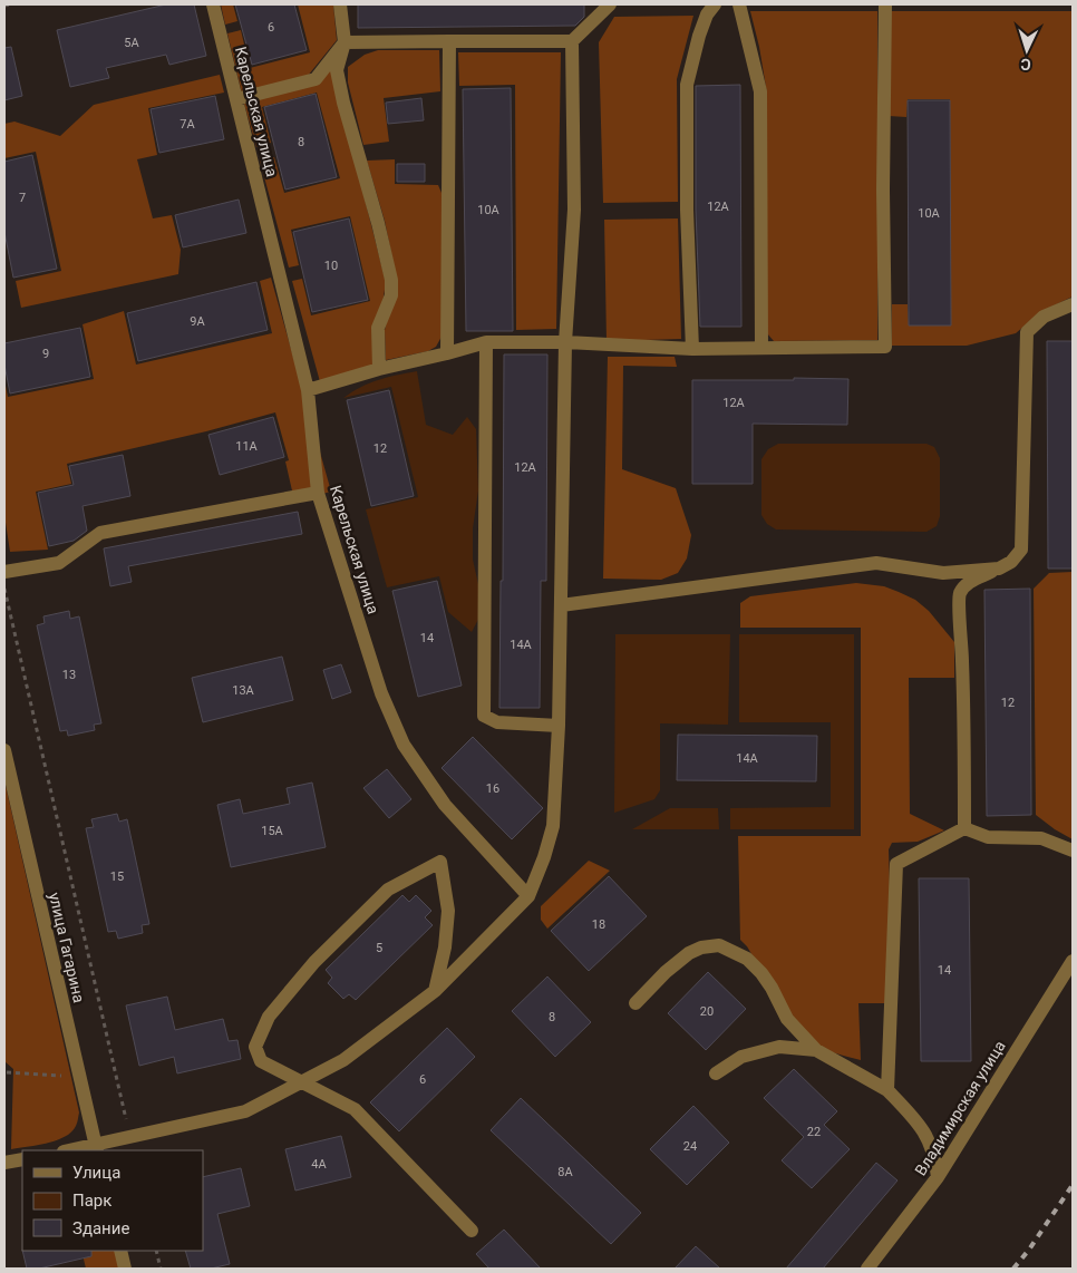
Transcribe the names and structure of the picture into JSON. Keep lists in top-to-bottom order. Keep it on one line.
{"streets":{"street":["Карельская улица","улица Гагарина","Владимирская улица"]},"house_numbers":["6","5А","7А","8","7","12А","10А","10А","10","9А","9","12А","11А","12","12А","14","14А","13","13А","12","14А","16","15А","15","18","5","14","20","8","6","22","24","4А","8А"],"legend":["Улица","Парк","Здание"],"north":"bottom"}
